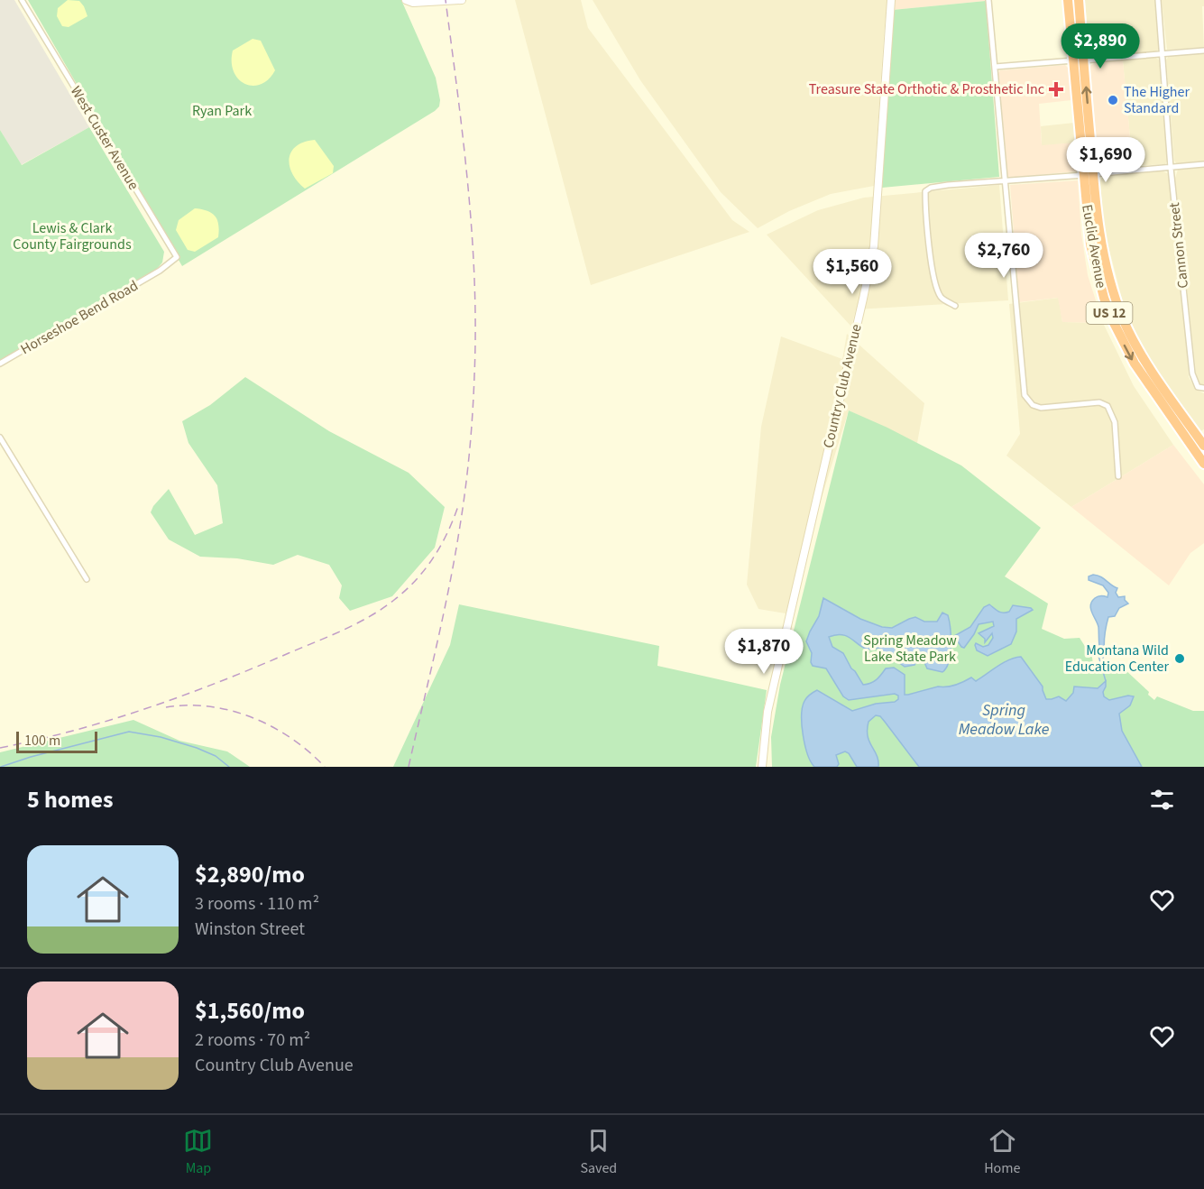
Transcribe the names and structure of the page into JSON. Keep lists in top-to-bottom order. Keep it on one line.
{"streets":{"highway":["Euclid Avenue","US 12"],"street":["West Custer Avenue","Cannon Street","Horseshoe Bend Road","Country Club Avenue"]},"crossings":[["West Custer Avenue","Horseshoe Bend Road"]],"water":["Spring Meadow Lake"],"parks":["Ryan Park","Lewis & Clark County Fairgrounds","Spring Meadow Lake State Park"],"places":{"health":["Treasure State Orthotic & Prosthetic Inc"],"other":["The Higher Standard","Montana Wild Education Center"]},"scale_bar":"100 m","page":{"price":["$2,890","$1,690","$2,760","$1,560","$1,870"],"scale":"100 m","heading":"5 homes","list":[{"name":"$2,890/mo","note":"3 rooms · 110 m² · Winston Street"},{"name":"$1,560/mo","note":"2 rooms · 70 m² · Country Club Avenue"}],"tabs":["Map","Saved","Home"]}}
